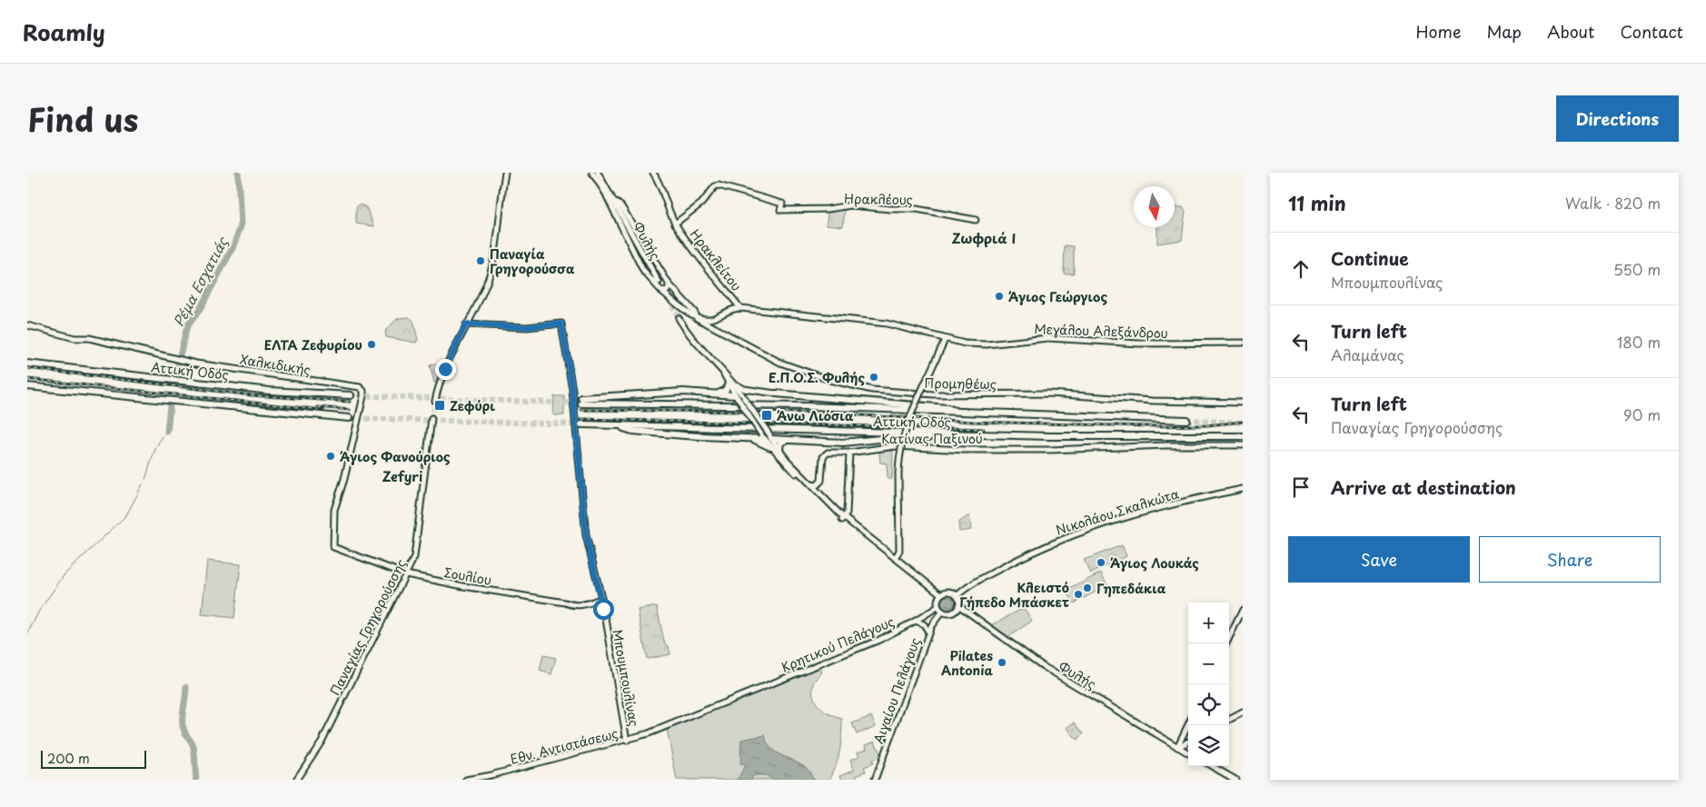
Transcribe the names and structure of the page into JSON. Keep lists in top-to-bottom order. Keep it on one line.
{"streets":{"highway":["Αττική Οδός"],"street":["Ηρακλέους","Φυλής","Ηρακλείτου","Μεγάλου Αλεξάνδρου","Χαλκιδικής","Προμηθέως","Κατίνας Παξινού","Νικολάου Σκαλκώτα","Σουλίου","Παναγίας Γρηγορούσσης","Κρητικού Πελάγους","Μπουμπουλίνας","Αιγαίου Πελάγους","Εθν. Αντιστάσεως"]},"crossings":[["Ηρακλέους","Ηρακλείτου"],["Φυλής","Μεγάλου Αλεξάνδρου"],["Φυλής","Νικολάου Σκαλκώτα"],["Φυλής","Κρητικού Πελάγους"],["Φυλής","Αιγαίου Πελάγους"],["Ηρακλείτου","Μεγάλου Αλεξάνδρου"],["Μεγάλου Αλεξάνδρου","Προμηθέως"],["Χαλκιδικής","Σουλίου"],["Νικολάου Σκαλκώτα","Κρητικού Πελάγους"],["Νικολάου Σκαλκώτα","Αιγαίου Πελάγους"],["Σουλίου","Παναγίας Γρηγορούσσης"],["Σουλίου","Μπουμπουλίνας"],["Κρητικού Πελάγους","Αιγαίου Πελάγους"],["Κρητικού Πελάγους","Εθν. Αντιστάσεως"],["Μπουμπουλίνας","Εθν. Αντιστάσεως"]],"districts":["Ζωφριά Ι","Zefyri"],"water":["Ρέμα Εσχατιάς"],"places":{"other":["Παναγία Γρηγορούσσα","Άγιος Γεώργιος","ΕΛΤΑ Ζεφυρίου","Ε.Π.Ο.Σ. Φυλής","Άγιος Φανούριος","Άγιος Λουκάς","Γηπεδάκια","Κλειστό Γήπεδο Μπάσκετ","Pilates Antonia"],"transit":["Ζεφύρι","Άνω Λιόσια"]},"scale_bar":"200 m","north":"bottom","page":{"header":"Roamly","nav":["Home","Map","About","Contact"],"title":"Find us","buttons":["Directions",["Save","Share"]],"heading":["11 min","Walk · 820 m"],"list":[["Continue","Μπουμπουλίνας","550 m"],["Turn left","Αλαμάνας","180 m"],["Turn left","Παναγίας Γρηγορούσσης","90 m"],"Arrive at destination"],"map_buttons":["+","−"],"scale":"200 m"}}
